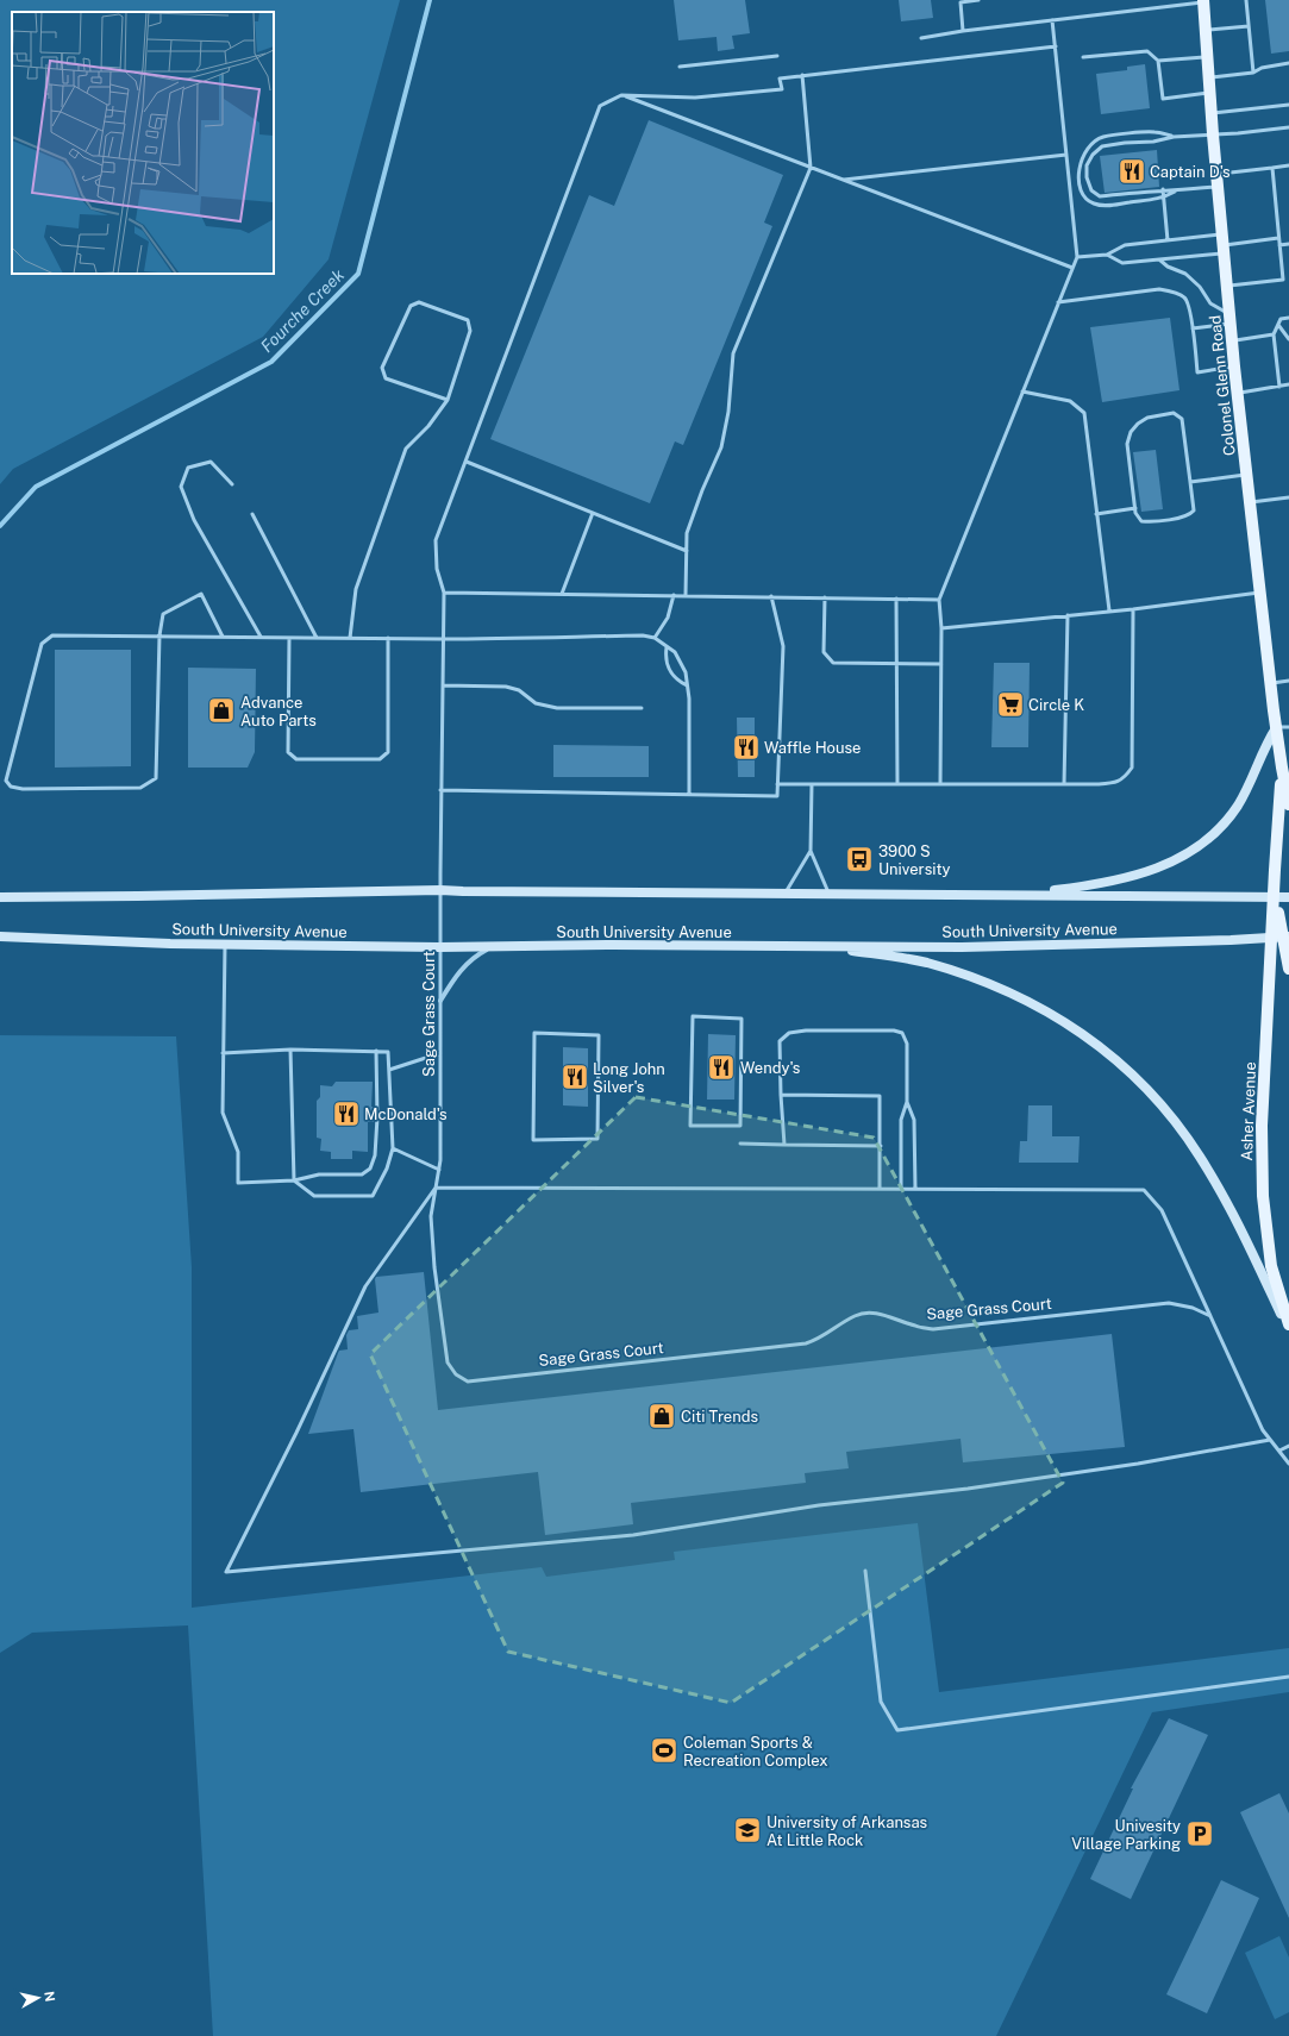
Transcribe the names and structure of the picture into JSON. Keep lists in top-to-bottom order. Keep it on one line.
{"streets":{"main road":["Colonel Glenn Road","South University Avenue","Asher Avenue"],"lane":["Sage Grass Court"]},"crossings":[["Colonel Glenn Road","South University Avenue"],["Colonel Glenn Road","Asher Avenue"],["South University Avenue","Sage Grass Court"],["South University Avenue","Asher Avenue"]],"water":["Fourche Creek"],"places":{"restaurant":["Captain D's","Waffle House","Wendy's","Long John Silver's","McDonald's"],"supermarket":["Circle K"],"shop":["Advance Auto Parts","Citi Trends"],"bus stop":["3900 S University"],"sports":["Coleman Sports & Recreation Complex"],"school or university":["University of Arkansas At Little Rock"],"parking":["Univesity Village Parking"]},"north":"right"}
